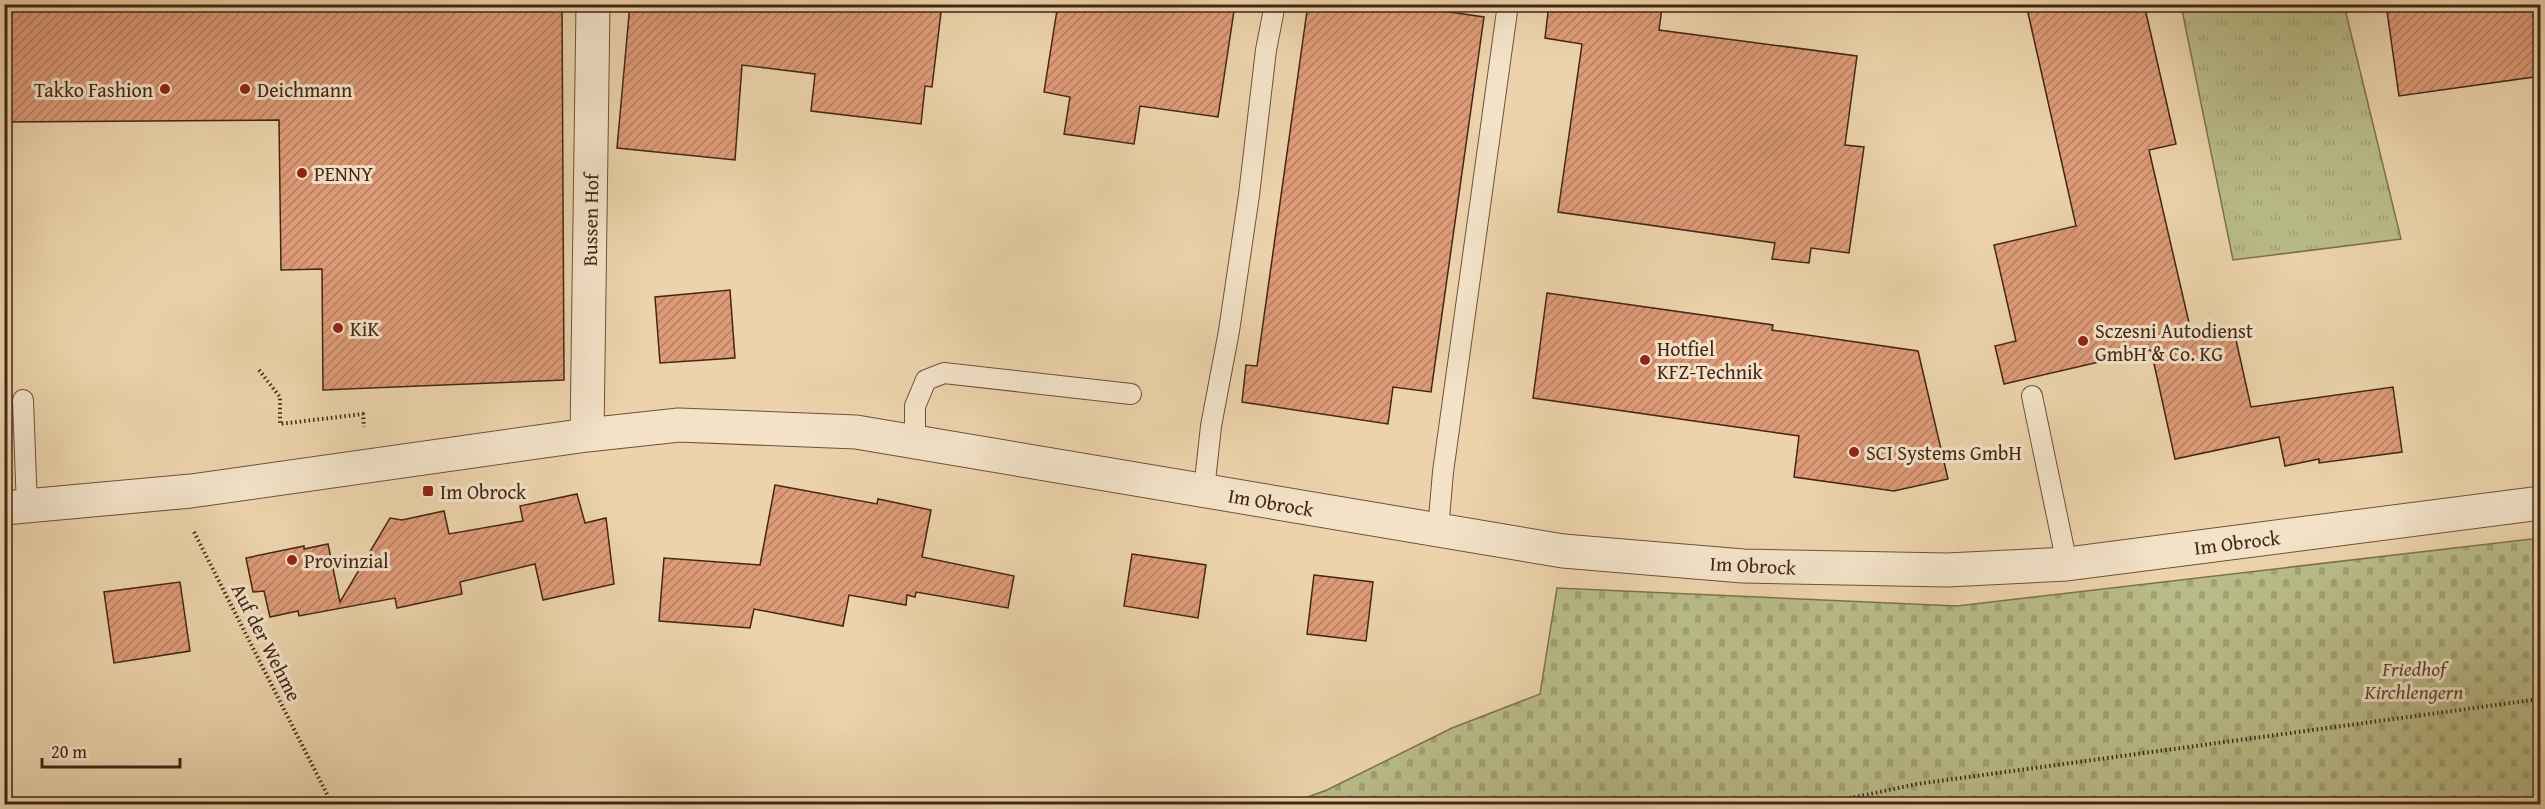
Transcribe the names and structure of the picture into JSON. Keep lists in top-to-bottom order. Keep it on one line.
{"streets":{"street":["Bussen Hof","Im Obrock"],"path":["Auf der Wehme"]},"crossings":[["Bussen Hof","Im Obrock"],["Im Obrock","Auf der Wehme"]],"parks":["Friedhof Kirchlengern"],"places":{"other":["Takko Fashion","Deichmann","PENNY","KiK","Sczesni Autodienst GmbH & Co. KG","Hotfiel KFZ-Technik","SCI Systems GmbH","Provinzial"],"transit":["Im Obrock"]},"scale_bar":"20 m"}
